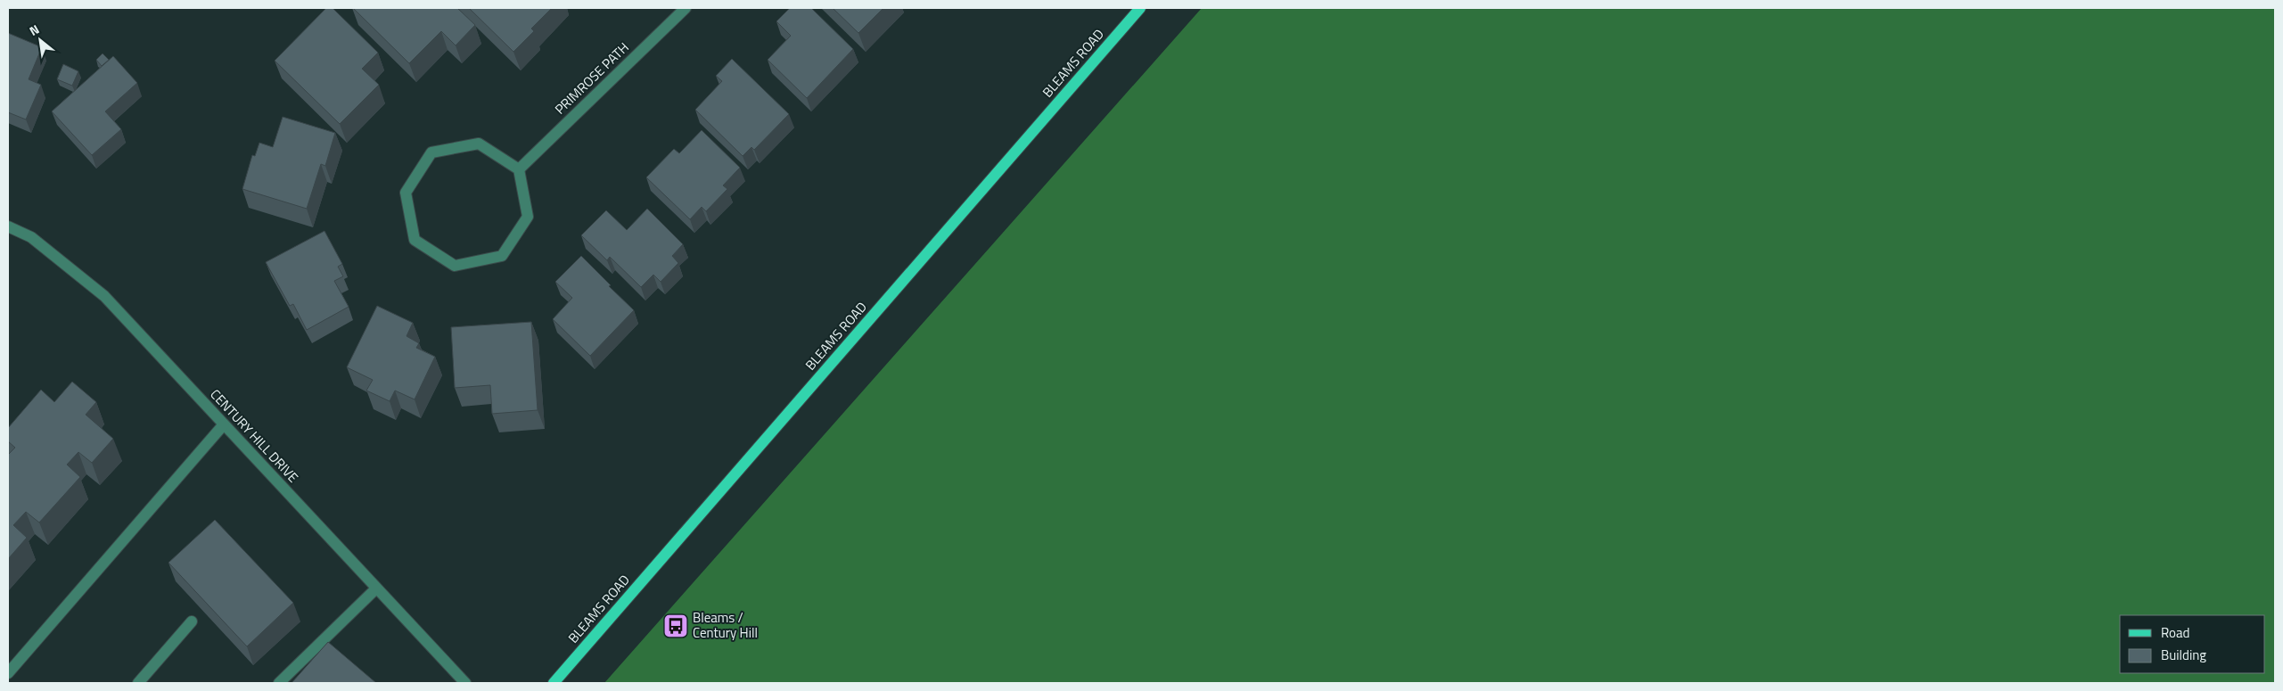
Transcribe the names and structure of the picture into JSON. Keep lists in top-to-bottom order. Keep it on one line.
{"streets":{"main road":["BLEAMS ROAD"],"street":["PRIMROSE PATH","CENTURY HILL DRIVE"]},"places":{"bus stop":["Bleams / Century Hill"]},"legend":["Road","Building"],"north":"top left"}
